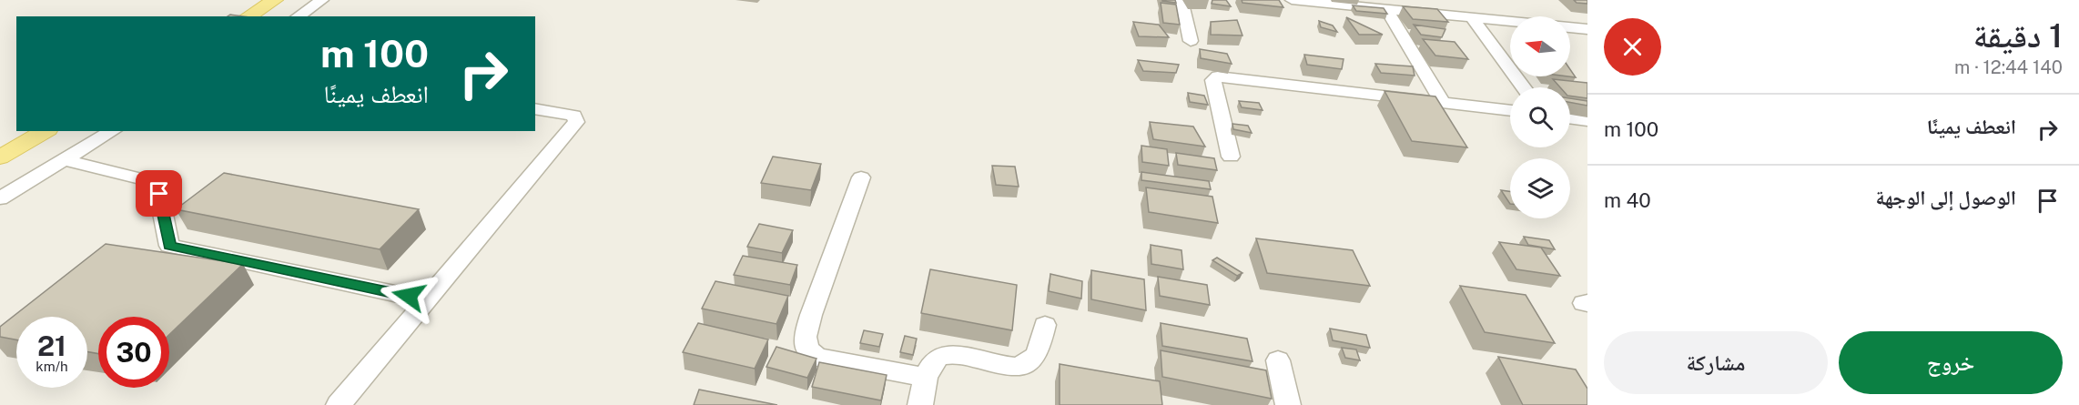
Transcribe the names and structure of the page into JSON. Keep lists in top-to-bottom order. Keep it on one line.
{"north":"left","page":{"heading":["1 دقيقة","140 m · 12:44"],"turn":["100 m","انعطف يمينًا"],"list":[{"name":"انعطف يمينًا","value":"100 m"},{"name":"الوصول إلى الوجهة","value":"40 m"}],"speed":"21 km/h","limit":"30","buttons":["خروج","مشاركة"]}}
